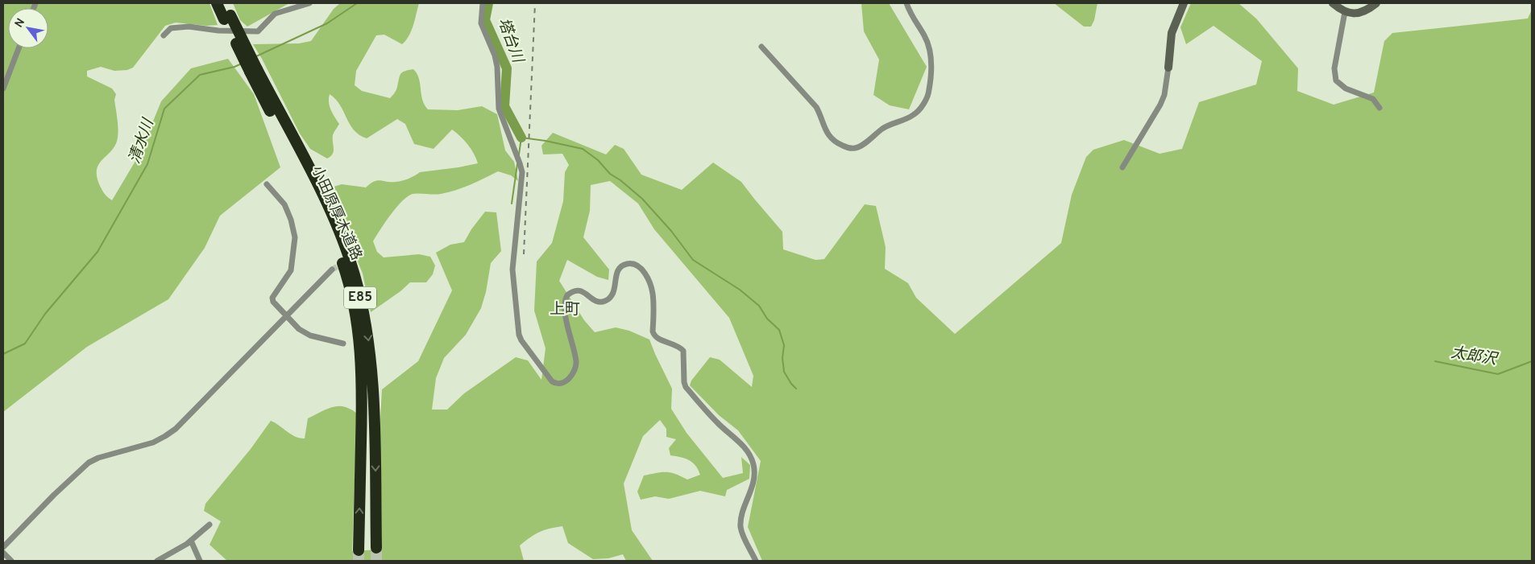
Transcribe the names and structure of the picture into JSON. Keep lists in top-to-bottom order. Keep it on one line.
{"streets":{"highway":["小田原厚木道路","E85"]},"districts":["上町"],"water":["塔台川","清水川","太郎沢"],"north":"top left"}
